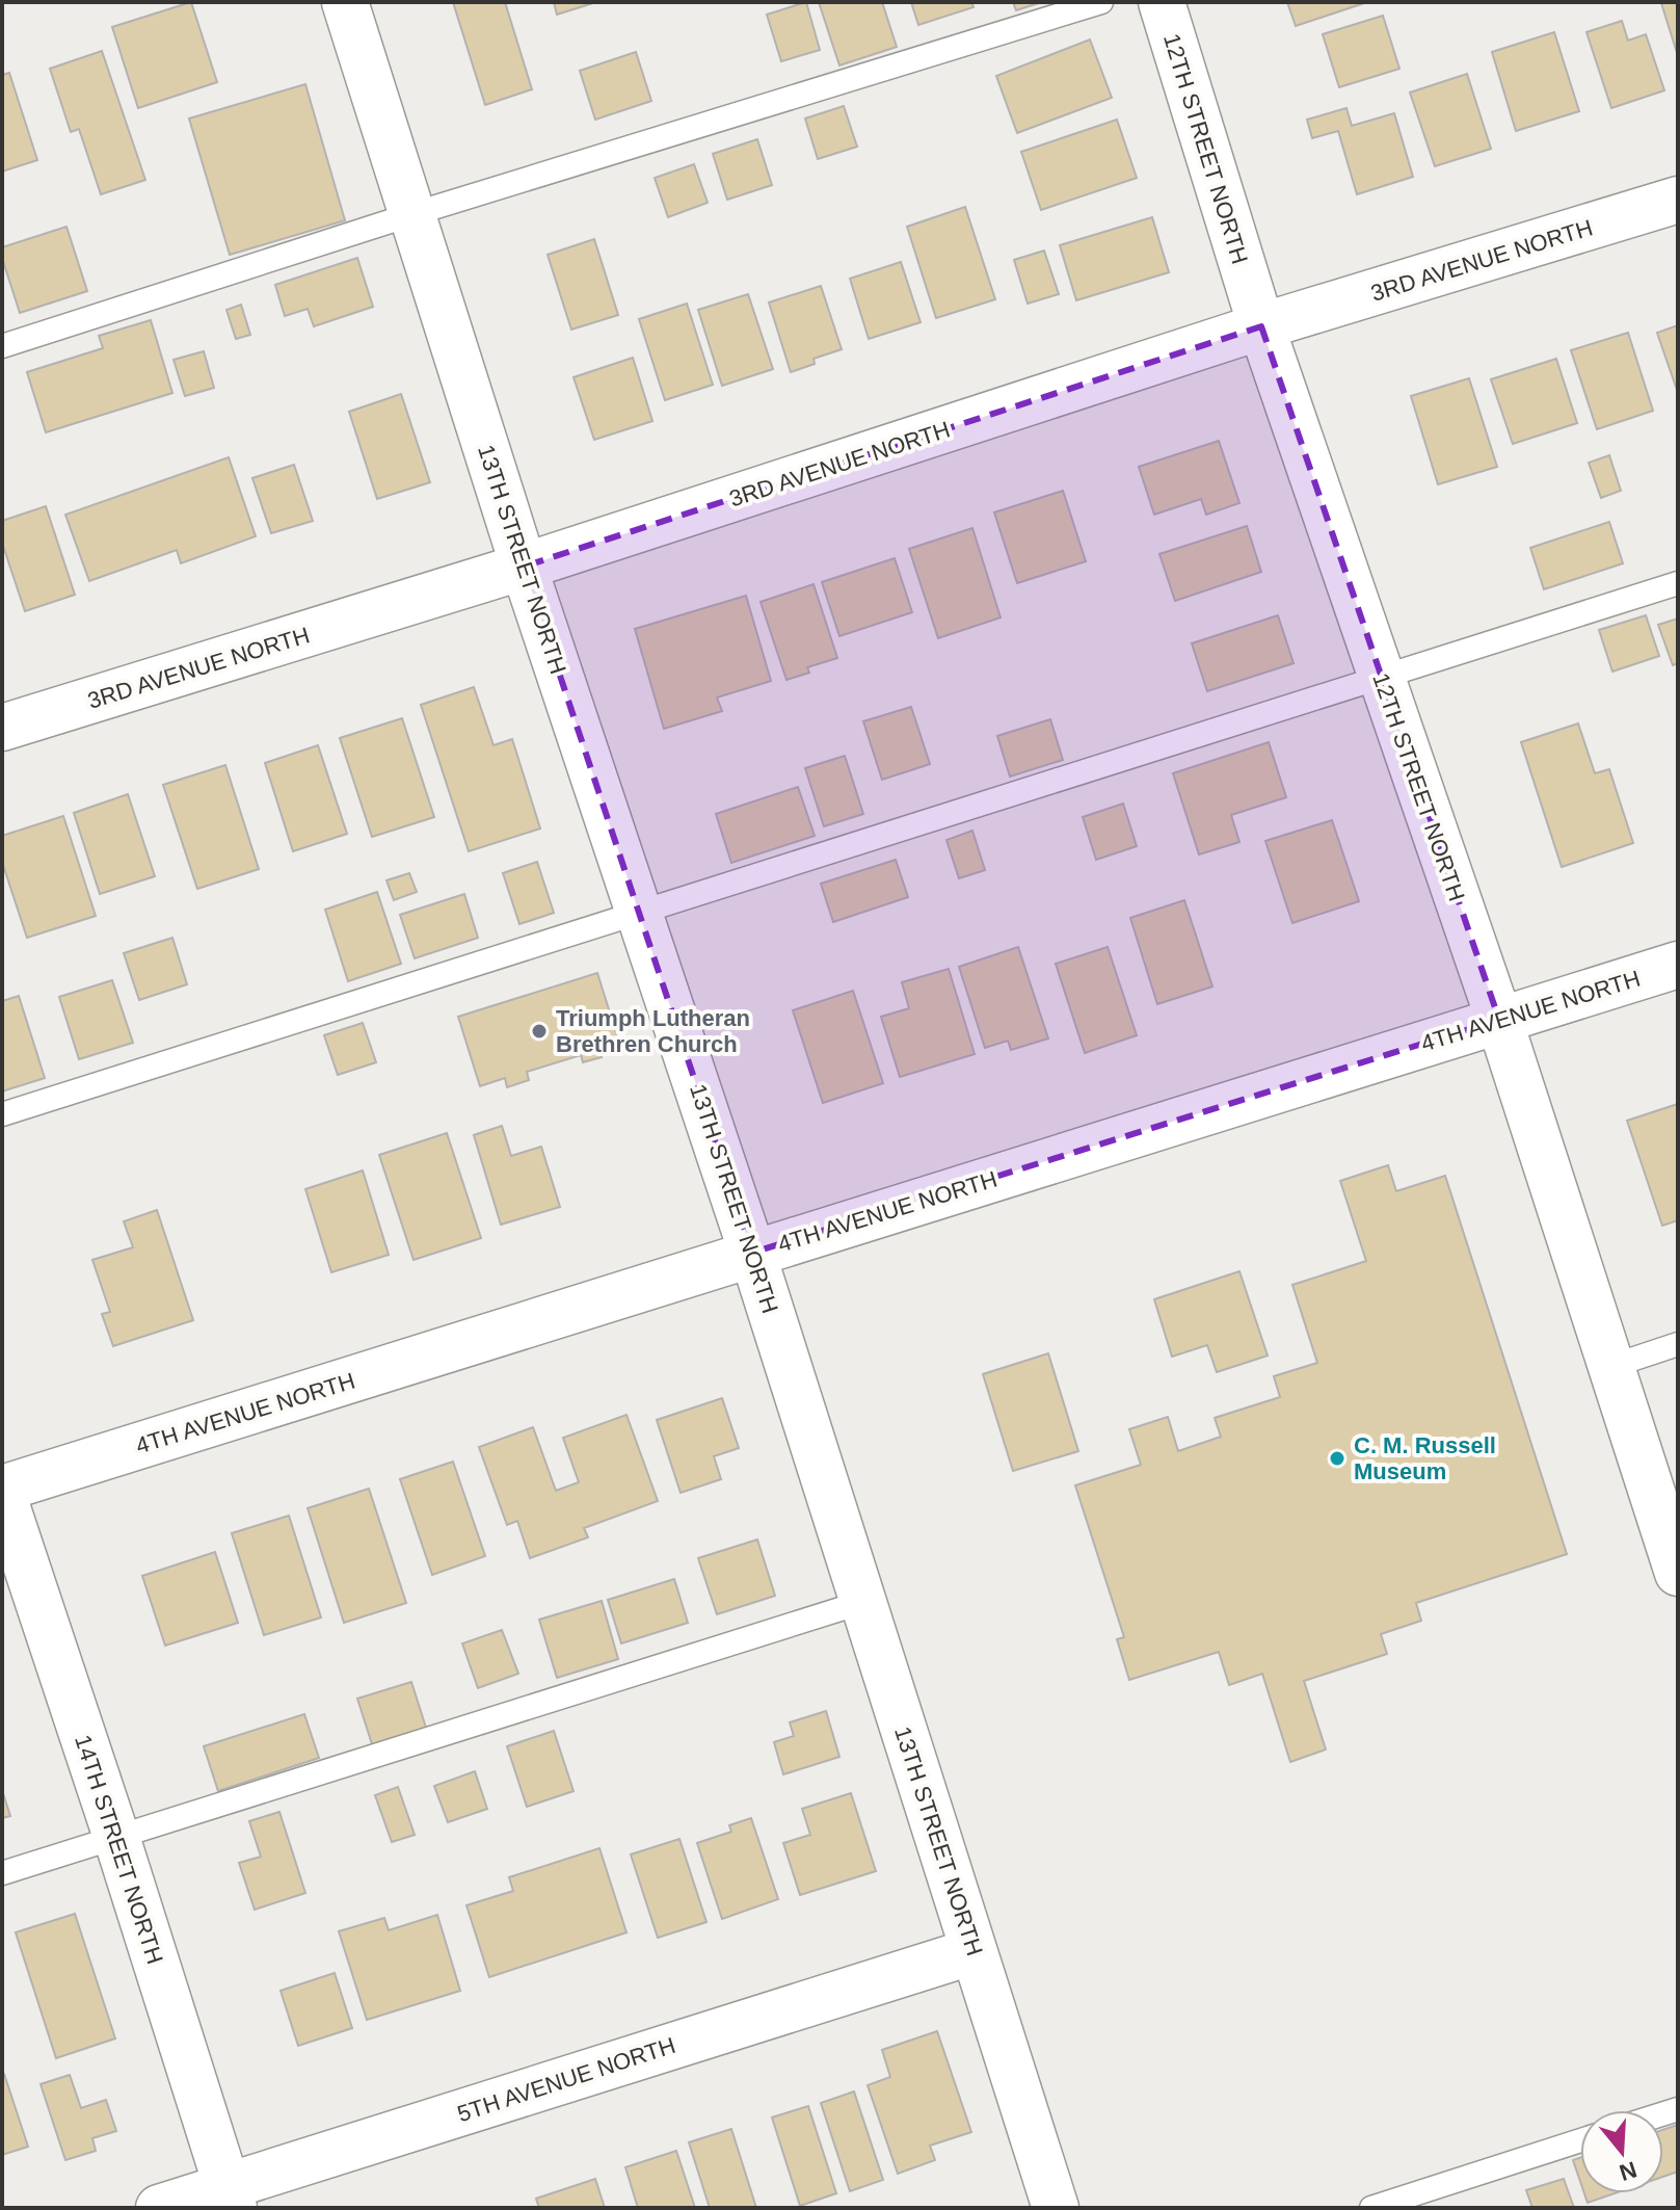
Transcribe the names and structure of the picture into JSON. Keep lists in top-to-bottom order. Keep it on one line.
{"streets":{"street":["12TH STREET NORTH","3RD AVENUE NORTH","13TH STREET NORTH","4TH AVENUE NORTH","14TH STREET NORTH","5TH AVENUE NORTH"]},"crossings":[["12TH STREET NORTH","3RD AVENUE NORTH"],["12TH STREET NORTH","4TH AVENUE NORTH"],["3RD AVENUE NORTH","13TH STREET NORTH"],["13TH STREET NORTH","4TH AVENUE NORTH"],["13TH STREET NORTH","5TH AVENUE NORTH"],["4TH AVENUE NORTH","14TH STREET NORTH"],["14TH STREET NORTH","5TH AVENUE NORTH"]],"places":["Triumph Lutheran Brethren Church","C. M. Russell Museum"],"north":"bottom"}
